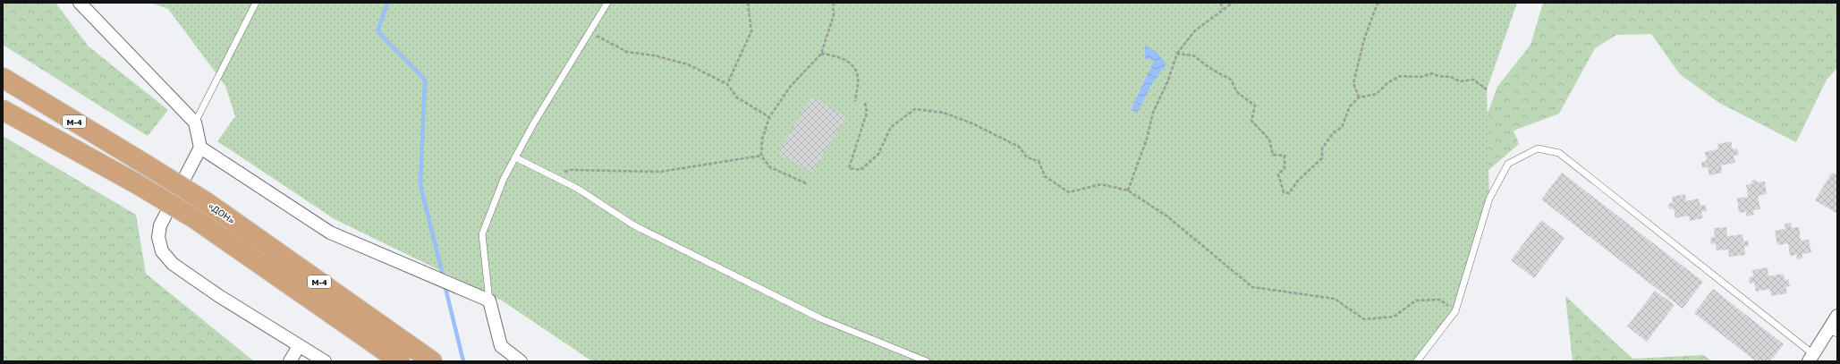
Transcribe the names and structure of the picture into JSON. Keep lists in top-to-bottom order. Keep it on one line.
{"streets":{"highway":["М-4","«ДОН»"]}}
